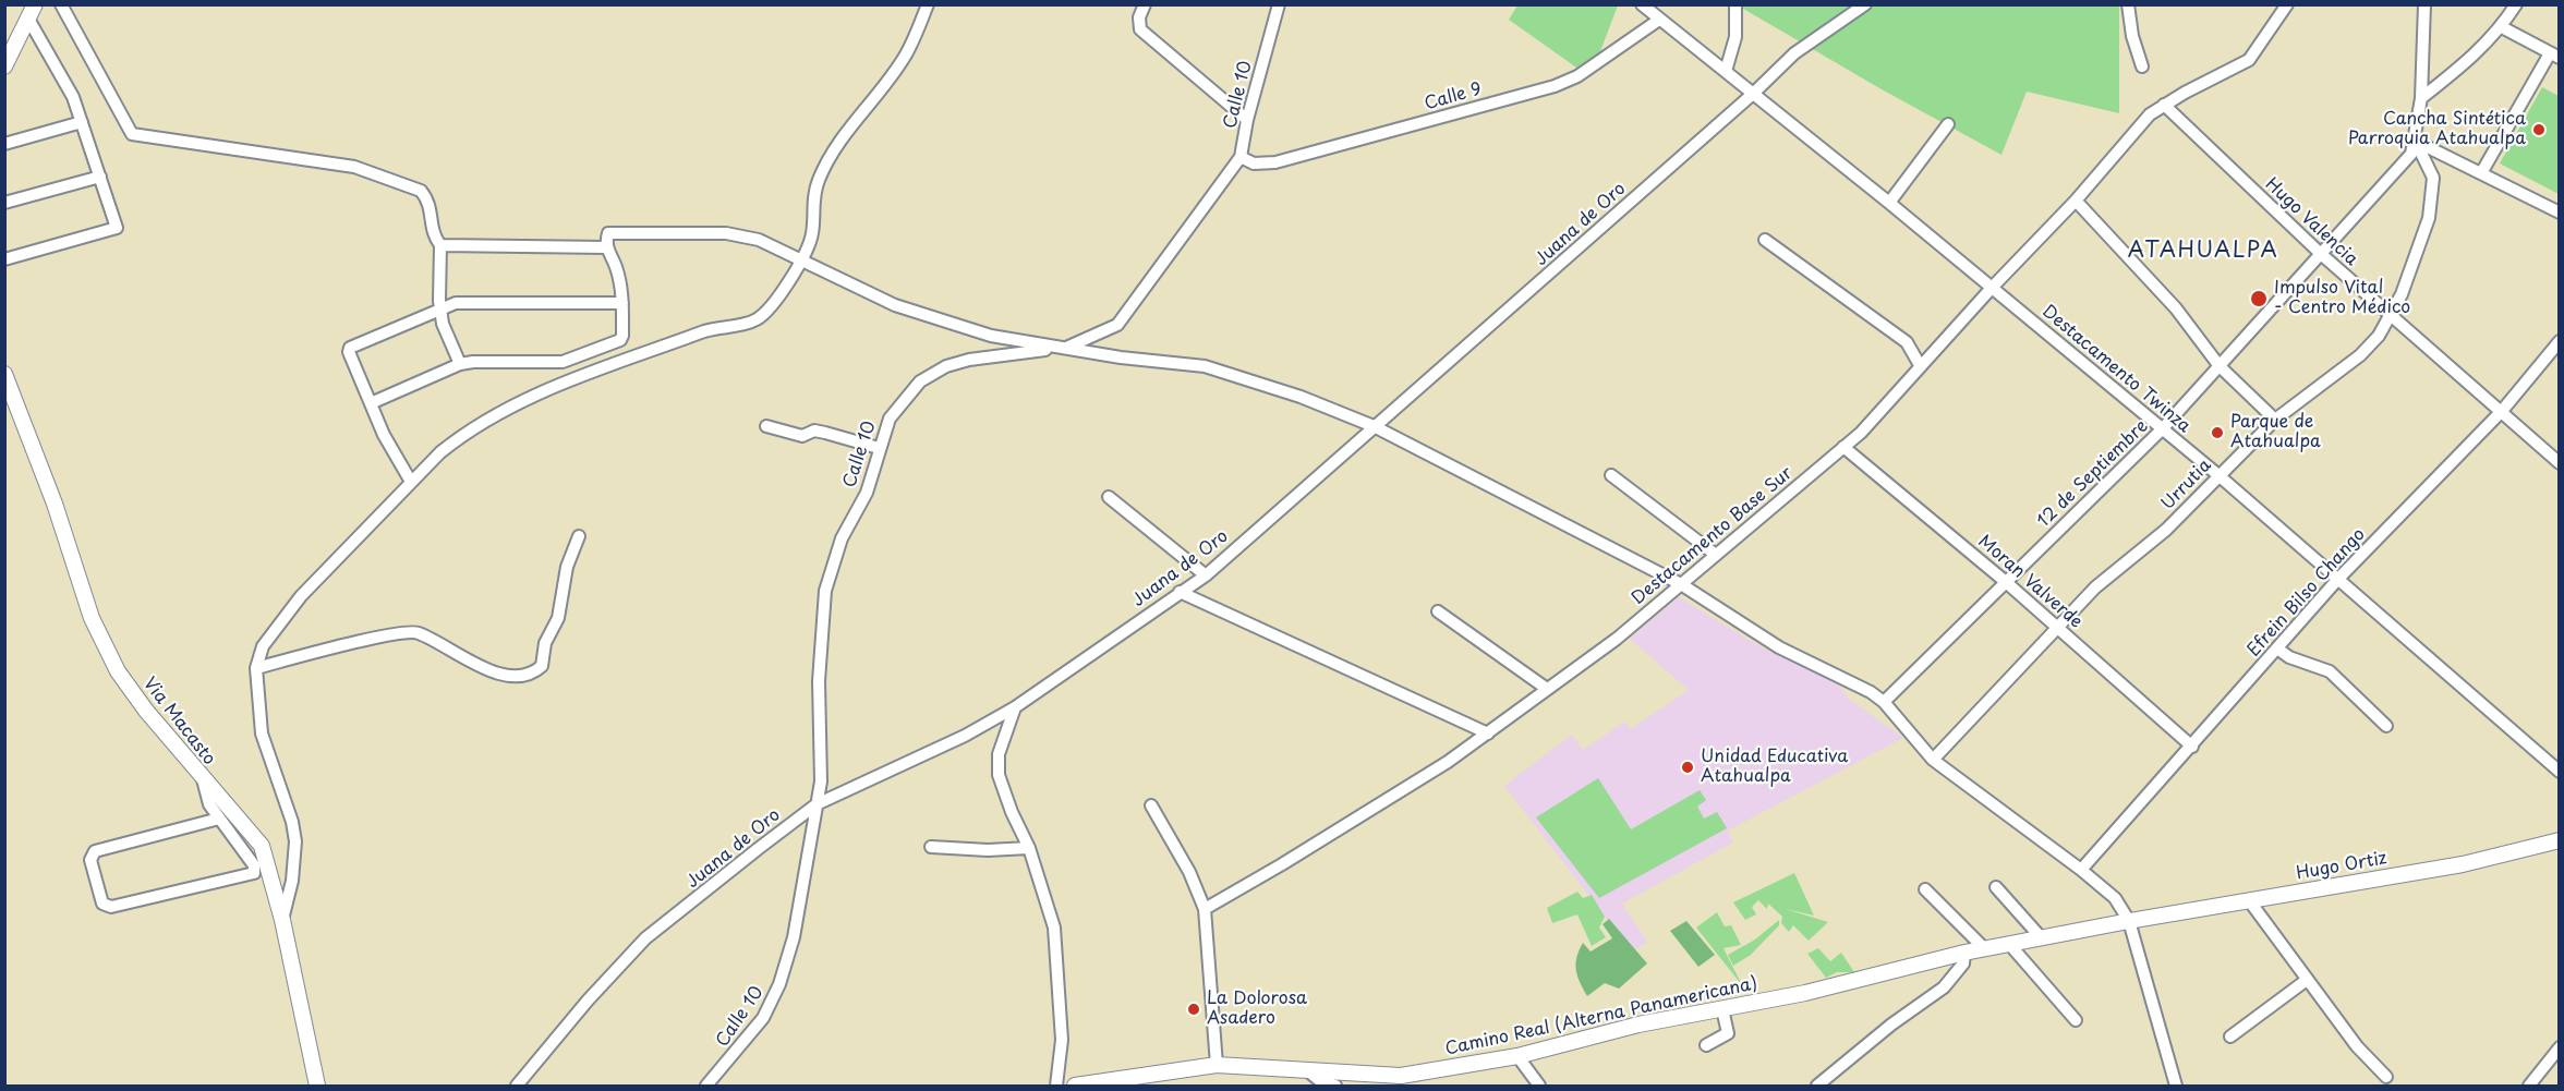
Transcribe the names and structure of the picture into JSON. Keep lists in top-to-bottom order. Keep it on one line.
{"streets":{"street":["Calle 10","Calle 9","Hugo Valencia","Juana de Oro","Destacamento Twinza","12 de Septiembre","Urrutia","Destacamento Base Sur","Moran Valverde","Efrein Bilso Chango","Via Macasto","Hugo Ortiz","Camino Real (Alterna Panamericana)"]},"crossings":[["Calle 10","Calle 9"],["Calle 10","Juana de Oro"],["Calle 9","Destacamento Twinza"],["Hugo Valencia","12 de Septiembre"],["Hugo Valencia","Urrutia"],["Hugo Valencia","Destacamento Base Sur"],["Hugo Valencia","Efrein Bilso Chango"],["Juana de Oro","Destacamento Twinza"],["Destacamento Twinza","12 de Septiembre"],["Destacamento Twinza","Urrutia"],["Destacamento Twinza","Destacamento Base Sur"],["Destacamento Twinza","Efrein Bilso Chango"],["12 de Septiembre","Urrutia"],["12 de Septiembre","Moran Valverde"],["Urrutia","Moran Valverde"],["Destacamento Base Sur","Moran Valverde"],["Moran Valverde","Efrein Bilso Chango"],["Hugo Ortiz","Camino Real (Alterna Panamericana)"]],"districts":["ATAHUALPA"],"places":["Cancha Sintética Parroquia Atahualpa","Impulso Vital - Centro Médico","Parque de Atahualpa","Unidad Educativa Atahualpa","La Dolorosa Asadero"]}
